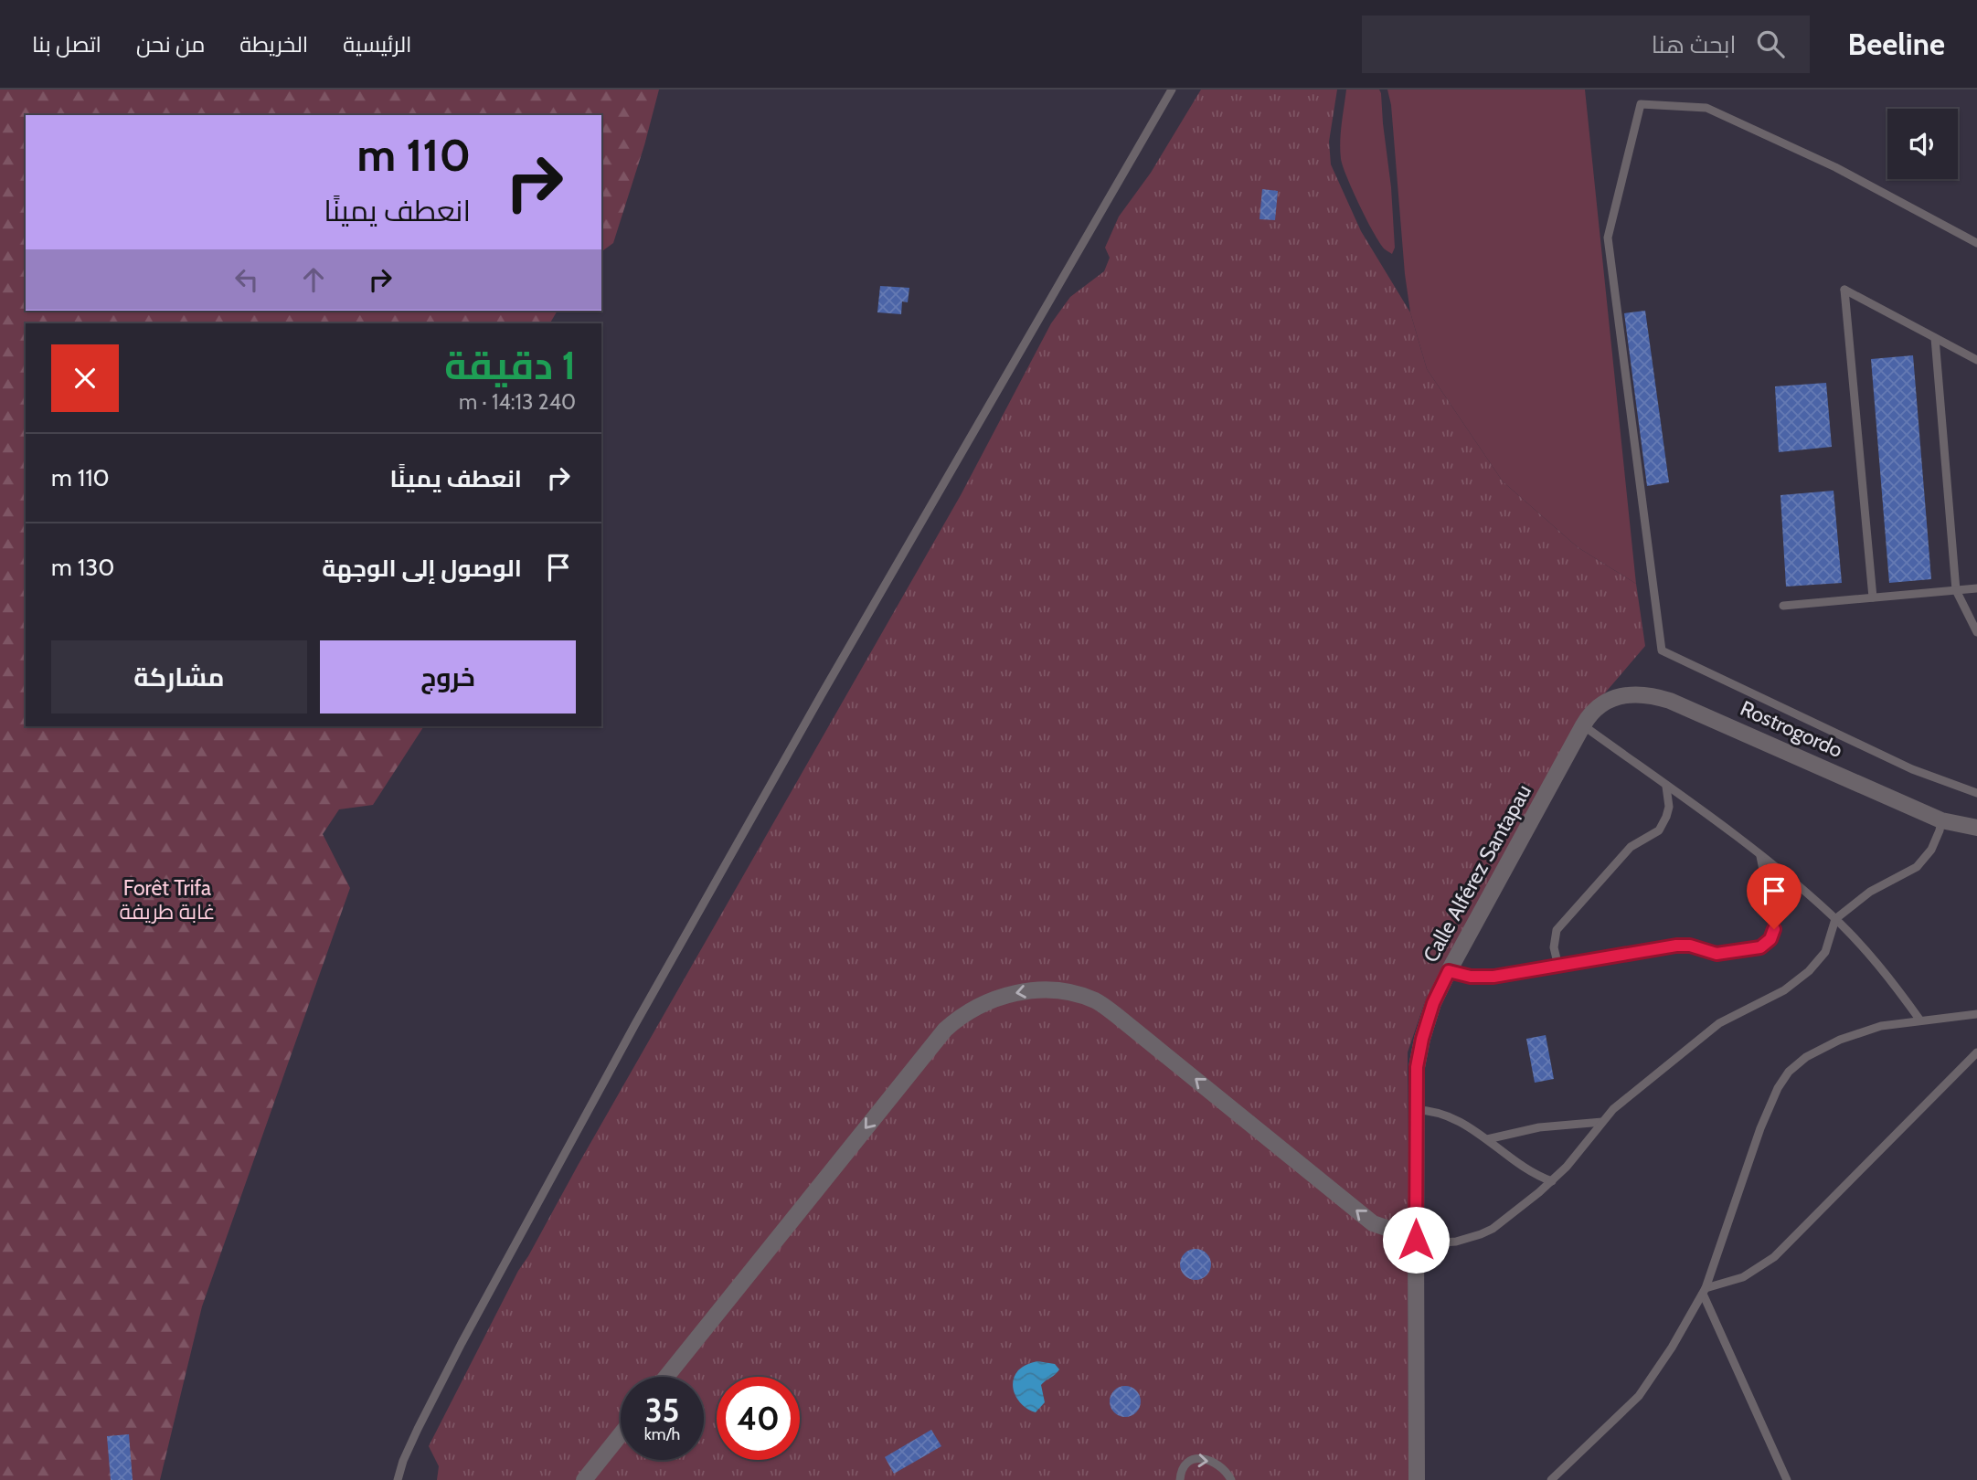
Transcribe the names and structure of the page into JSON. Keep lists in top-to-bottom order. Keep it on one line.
{"streets":{"street":["Rostrogordo","Calle Alférez Santapau"]},"crossings":[["Rostrogordo","Calle Alférez Santapau"]],"parks":["Forêt Trifa غابة طريفة"],"page":{"header":"Beeline","search":"ابحث هنا","nav":["الرئيسية","الخريطة","من نحن","اتصل بنا"],"turn":["110 m","انعطف يمينًا"],"heading":["1 دقيقة","240 m · 14:13"],"list":[{"name":"انعطف يمينًا","value":"110 m"},{"name":"الوصول إلى الوجهة","value":"130 m"}],"buttons":["خروج","مشاركة"],"speed":"35 km/h","limit":"40"}}
